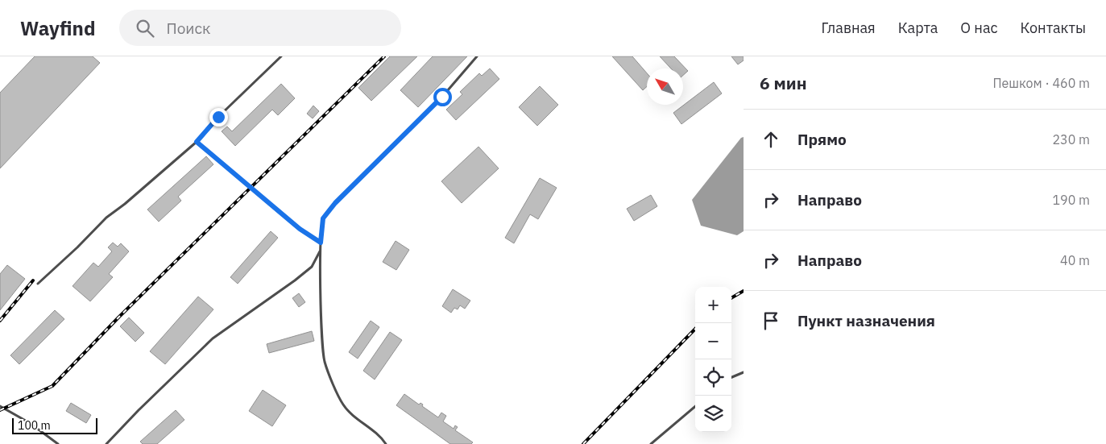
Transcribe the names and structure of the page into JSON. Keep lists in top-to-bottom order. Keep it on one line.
{"scale_bar":"100 m","north":"top left","page":{"header":"Wayfind","search":"Поиск","nav":["Главная","Карта","О нас","Контакты"],"heading":["6 мин","Пешком · 460 m"],"list":[["Прямо","230 m"],["Направо","190 m"],["Направо","40 m"],"Пункт назначения"],"map_buttons":["+","−"],"scale":"100 m"}}
